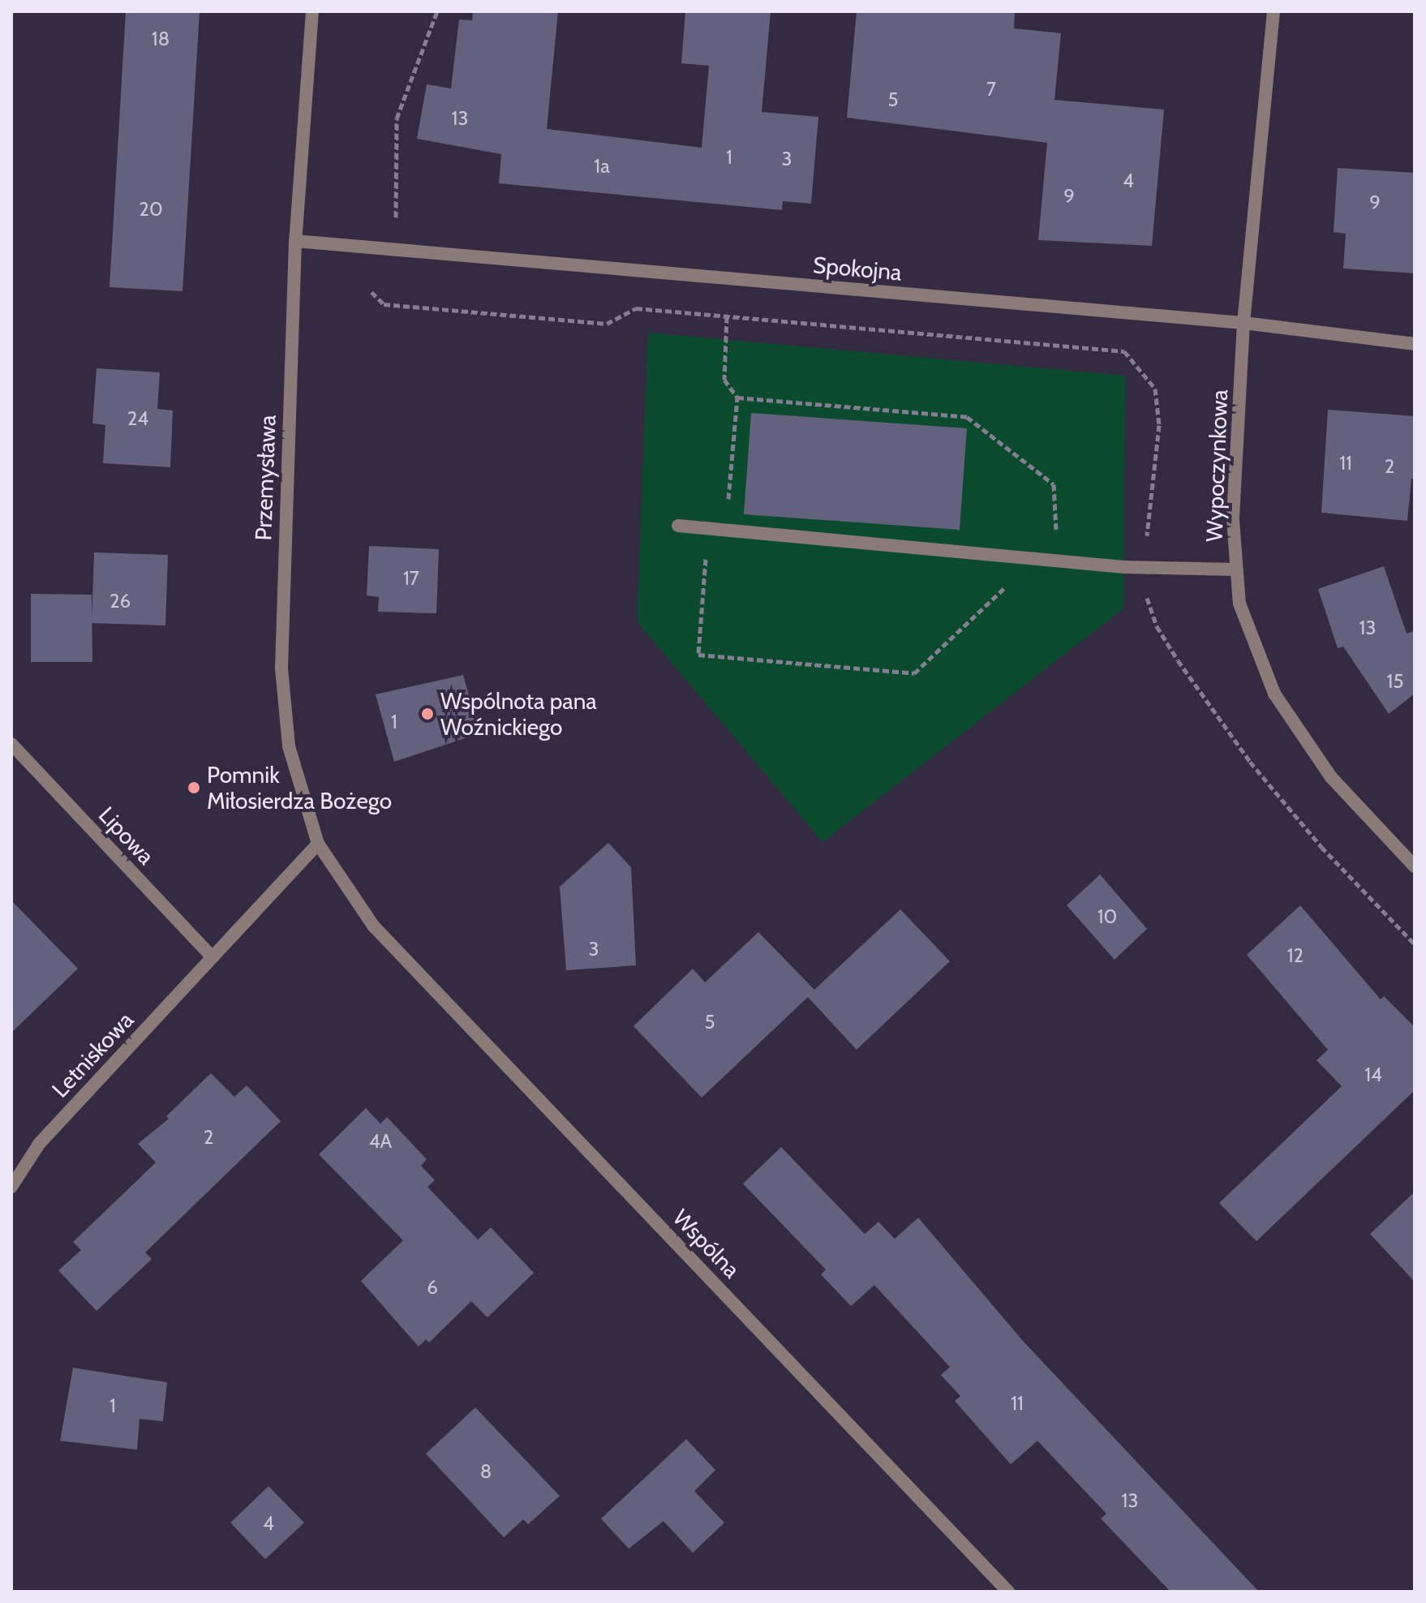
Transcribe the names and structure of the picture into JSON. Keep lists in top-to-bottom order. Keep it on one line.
{"streets":{"street":["Spokojna","Wypoczynkowa","Przemysława","Lipowa","Letniskowa","Wspólna"]},"crossings":[["Spokojna","Wypoczynkowa"],["Spokojna","Przemysława"],["Przemysława","Letniskowa"],["Przemysława","Wspólna"],["Lipowa","Letniskowa"]],"places":["Wspólnota pana Woźnickiego","Pomnik Miłosierdza Bożego"],"house_numbers":["18","7","5","13","1","3","1a","4","9","9","20","24","11","2","17","26","13","15","1","10","3","12","5","14","2","4A","6","11","1","8","13","4"]}
